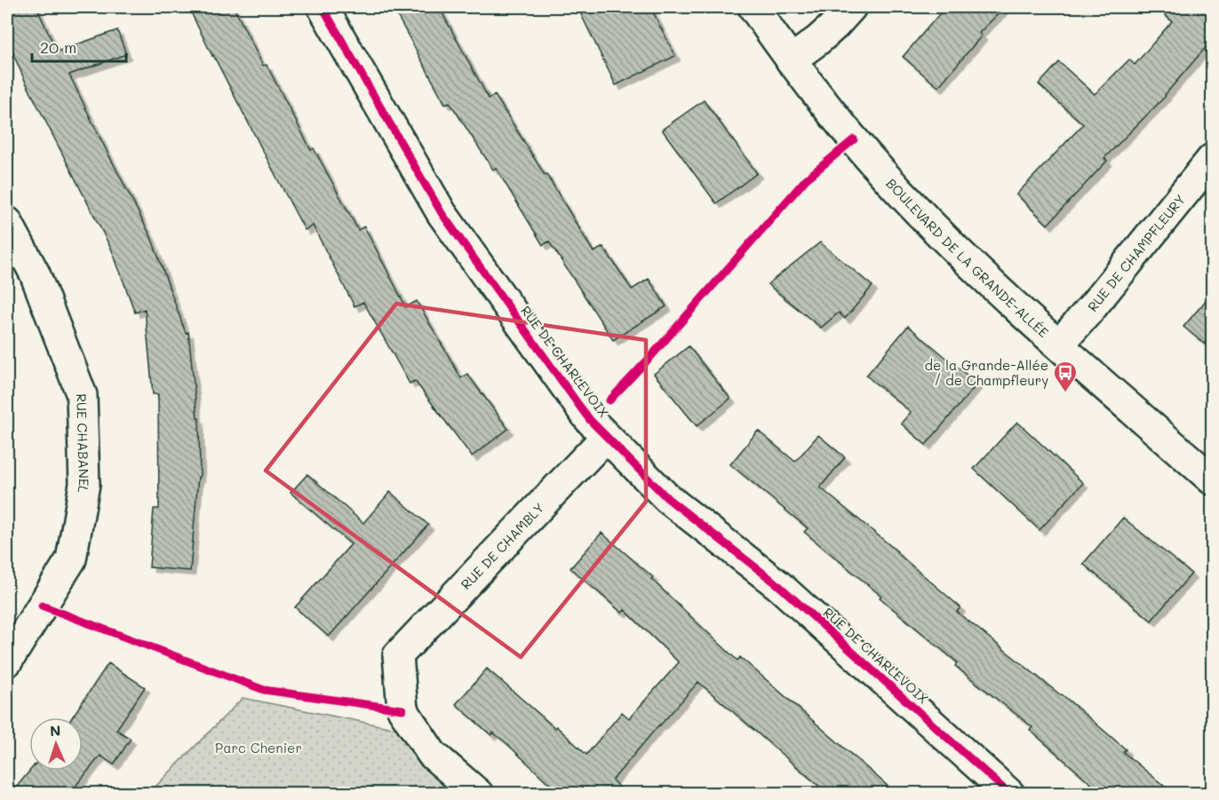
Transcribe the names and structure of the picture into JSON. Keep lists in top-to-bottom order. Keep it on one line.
{"streets":{"street":["RUE DE CHAMPFLEURY","BOULEVARD DE LA GRANDE-ALLÉE","RUE DE CHARLEVOIX","RUE CHABANEL","RUE DE CHAMBLY"]},"crossings":[["RUE DE CHAMPFLEURY","BOULEVARD DE LA GRANDE-ALLÉE"],["RUE DE CHARLEVOIX","RUE DE CHAMBLY"]],"parks":["Parc Chenier"],"places":{"bus stop":["de la Grande-Allée / de Champfleury"]},"scale_bar":"20 m","north":"top"}
